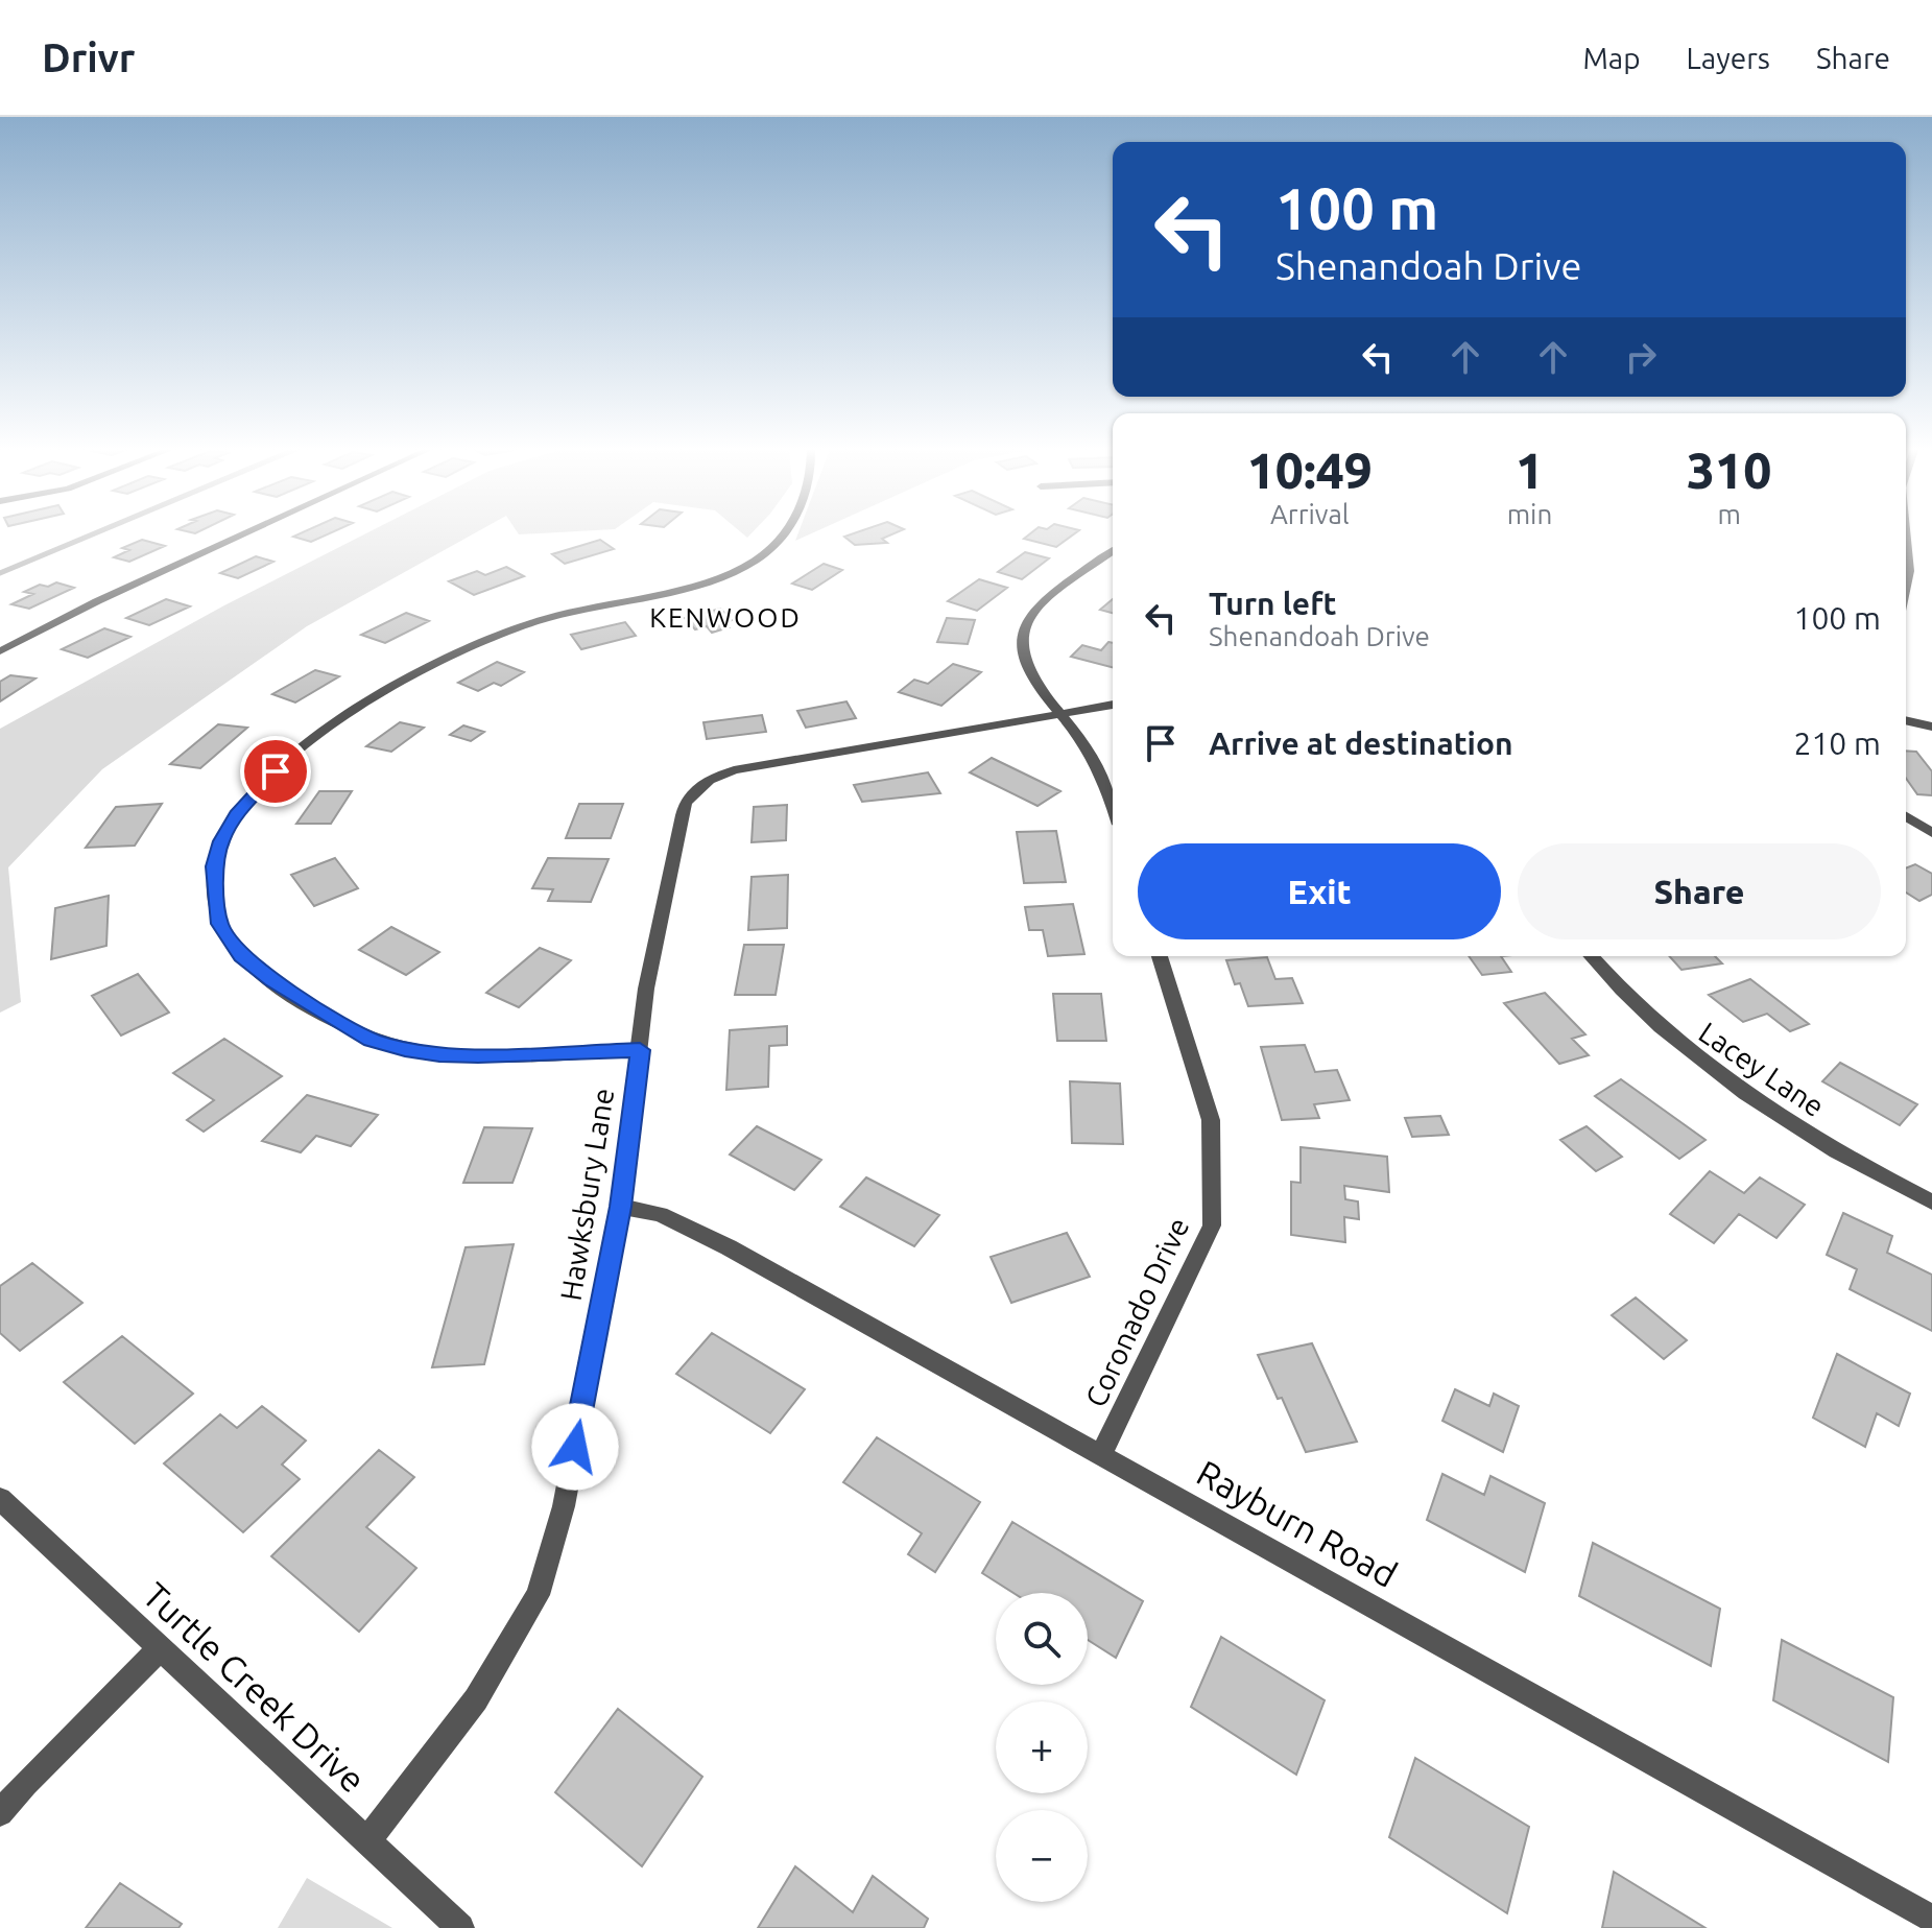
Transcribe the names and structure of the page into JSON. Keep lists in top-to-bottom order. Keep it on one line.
{"streets":{"street":["Lacey Lane","Hawksbury Lane","Coronado Drive","Rayburn Road","Turtle Creek Drive"]},"crossings":[["Hawksbury Lane","Rayburn Road"],["Hawksbury Lane","Turtle Creek Drive"],["Coronado Drive","Rayburn Road"]],"districts":["KENWOOD"],"page":{"header":"Drivr","nav":["Map","Layers","Share"],"turn":["100 m","Shenandoah Drive"],"eta":["10:49","Arrival","1","min","310","m"],"list":[{"name":"Turn left","note":"Shenandoah Drive","value":"100 m"},{"name":"Arrive at destination","value":"210 m"}],"buttons":["Exit","Share"],"map_buttons":["+","−"]}}
